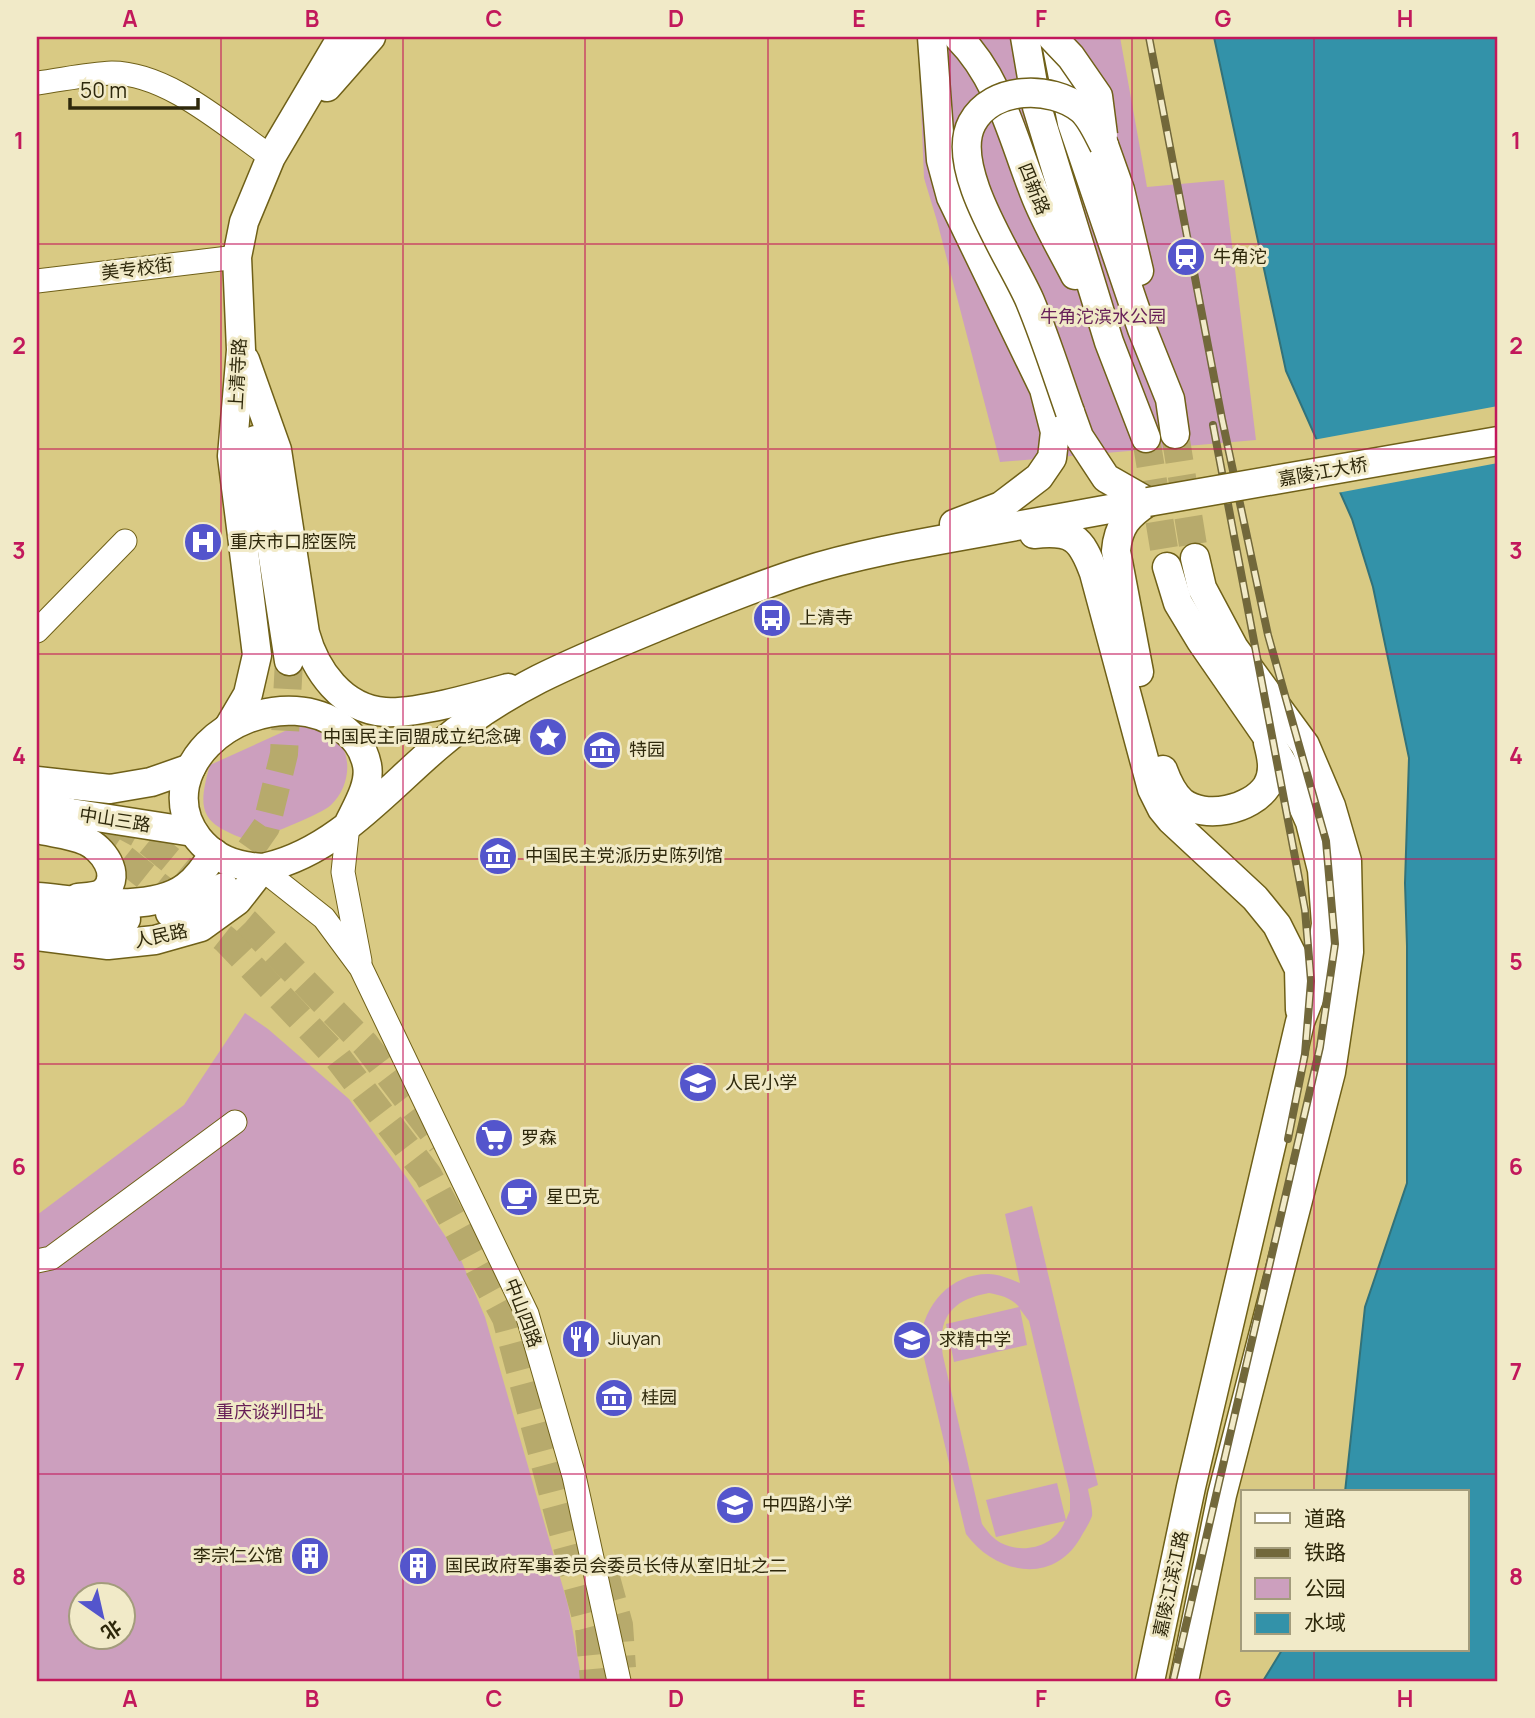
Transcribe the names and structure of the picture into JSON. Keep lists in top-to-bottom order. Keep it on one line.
{"streets":{"main road":["四新路","上清寺路","嘉陵江大桥","中山三路","人民路","嘉陵江滨江路"],"street":["美专校街","中山四路"]},"crossings":[["美专校街","上清寺路"],["上清寺路","中山三路"],["上清寺路","人民路"],["中山三路","人民路"]],"parks":["牛角沱滨水公园","重庆谈判旧址"],"places":{"station":["牛角沱"],"hospital":["重庆市口腔医院"],"bus stop":["上清寺"],"place":["中国民主同盟成立纪念碑"],"museum":["特园","中国民主党派历史陈列馆","桂园"],"school or university":["人民小学","求精中学","中四路小学"],"supermarket":["罗森"],"cafe":["星巴克"],"restaurant":["Jiuyan"],"building":["李宗仁公馆","国民政府军事委员会委员长侍从室旧址之二"]},"legend":["道路","铁路","公园","水域"],"scale_bar":"50 m","north":"bottom right","grid":{"columns":["A","B","C","D","E","F","G","H"],"rows":["1","2","3","4","5","6","7","8"]}}
